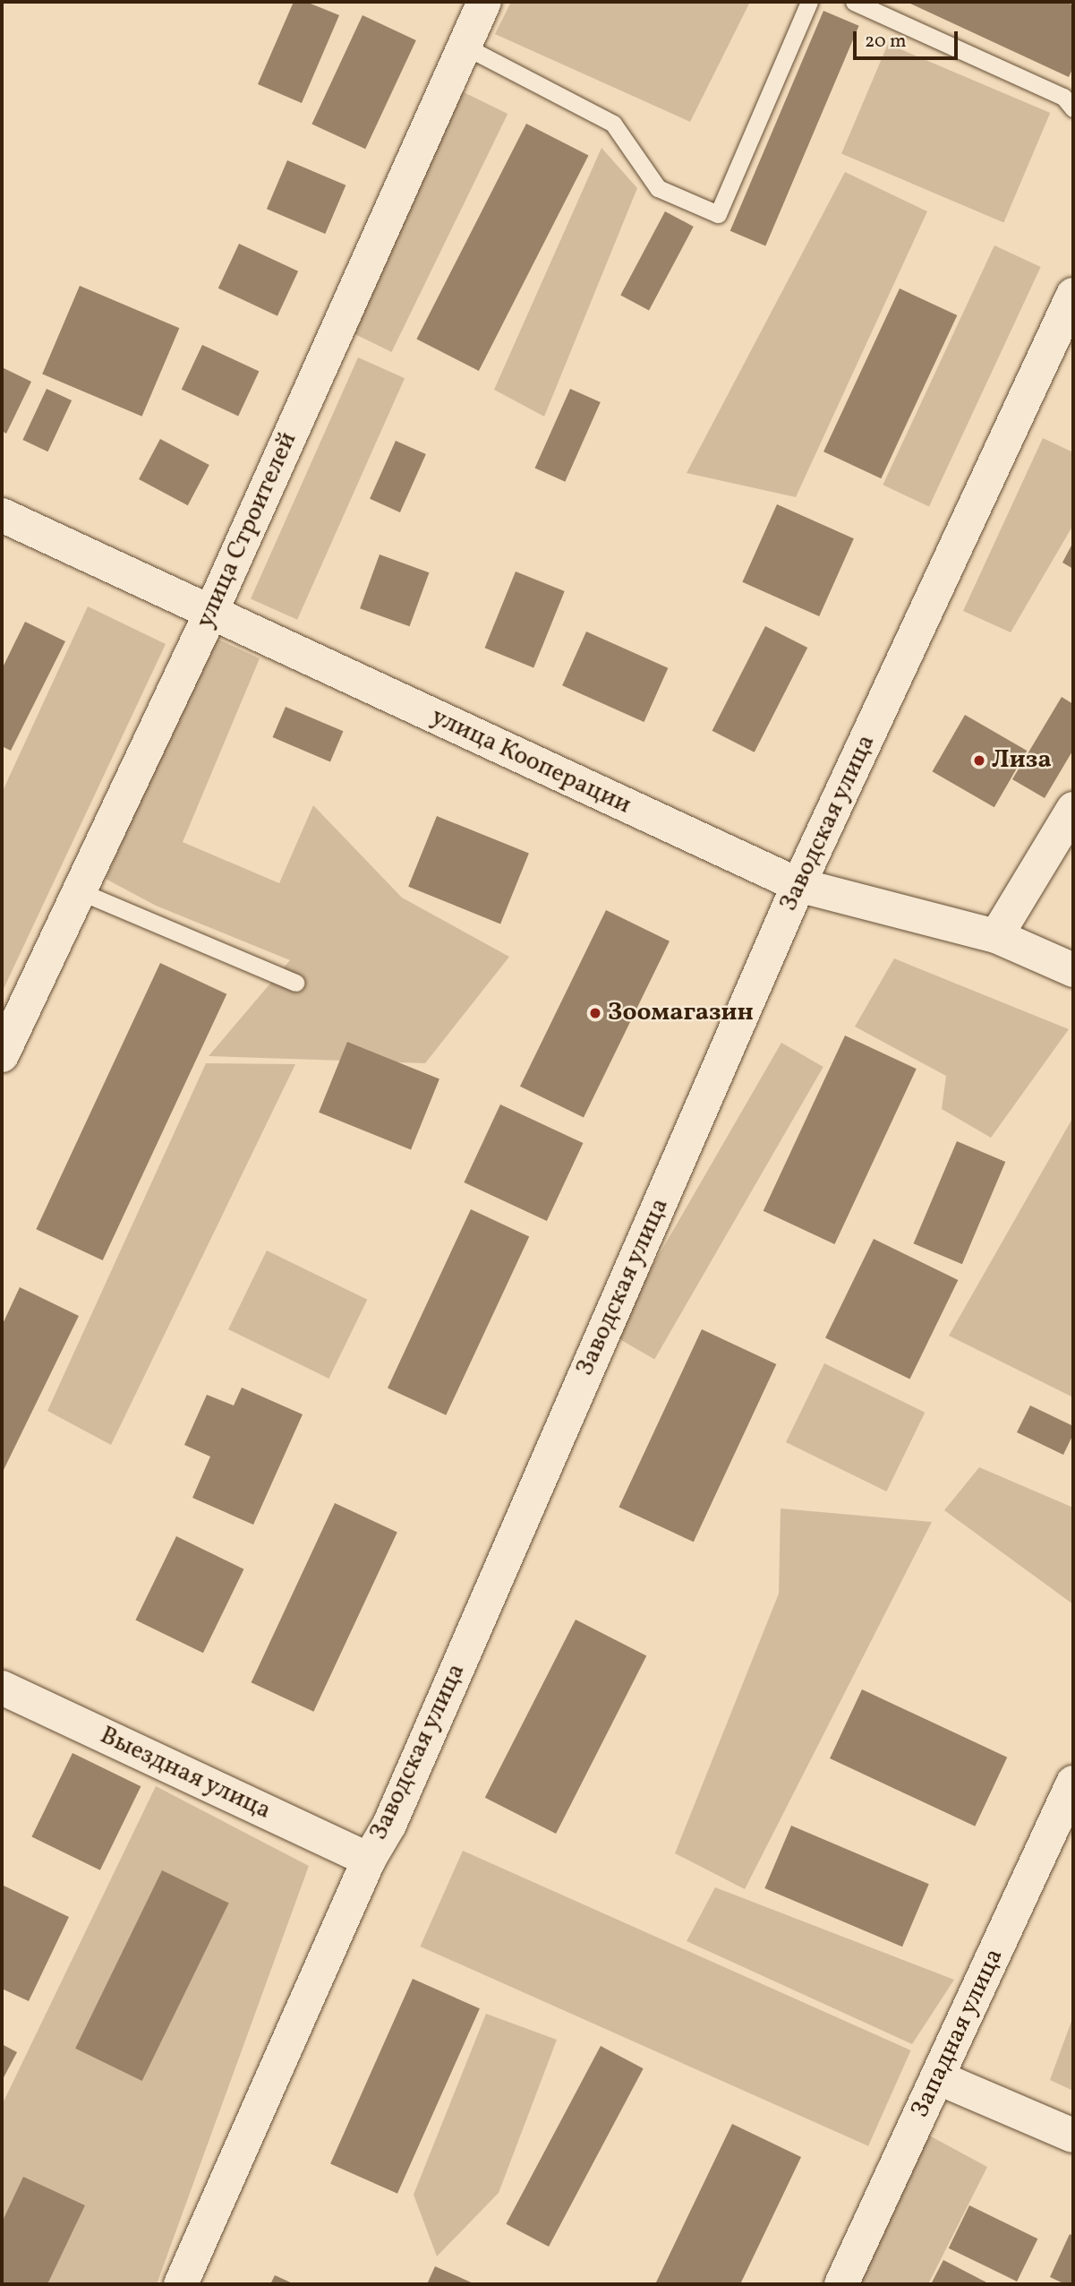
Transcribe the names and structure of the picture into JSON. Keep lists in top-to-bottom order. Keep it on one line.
{"streets":{"street":["улица Строителей","улица Кооперации","Заводская улица","Выездная улица","Западная улица"]},"crossings":[["улица Строителей","улица Кооперации"],["улица Кооперации","Заводская улица"],["Заводская улица","Выездная улица"]],"places":["Лиза","Зоомагазин"],"scale_bar":"20 m"}
